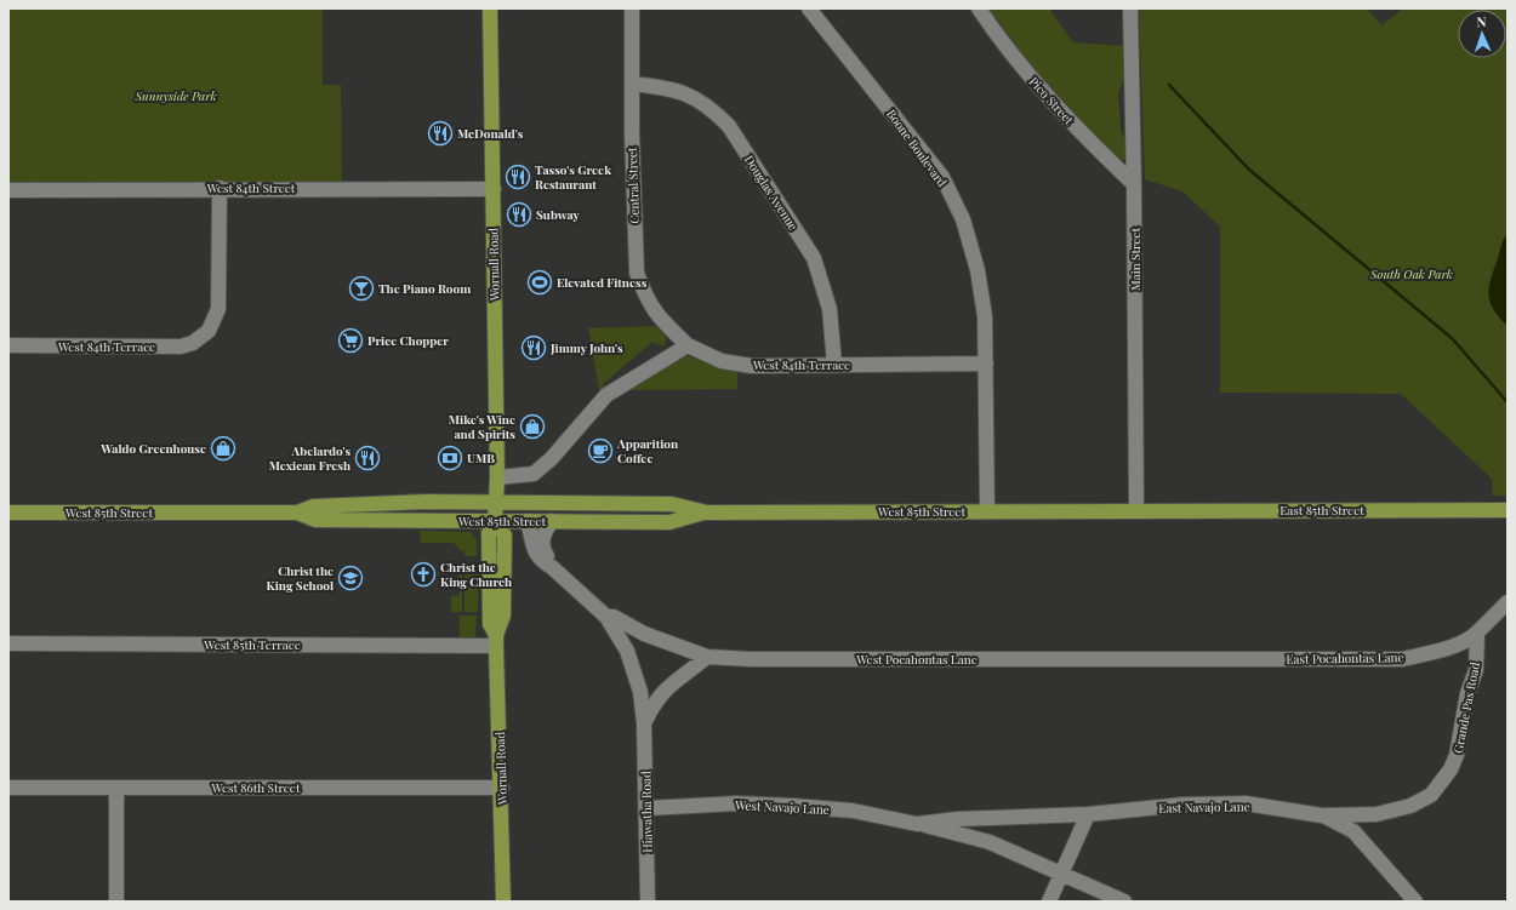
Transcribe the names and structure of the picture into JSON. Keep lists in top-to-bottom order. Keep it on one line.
{"streets":{"main road":["Wornall Road","East 85th Street","West 85th Street"],"street":["Pico Street","Boone Boulevard","Central Street","West 84th Street","Douglas Avenue","Main Street","West 84th Terrace","West 85th Terrace","East Pocahontas Lane","West Pocahontas Lane","Grande Pas Road","West 86th Street","West Navajo Lane","East Navajo Lane","Hiawatha Road"]},"crossings":[["Pico Street","Main Street"],["Boone Boulevard","West 84th Terrace"],["Boone Boulevard","West 85th Street"],["Central Street","Douglas Avenue"],["Central Street","West 84th Terrace"],["West 84th Street","Wornall Road"],["West 84th Street","West 84th Terrace"],["Douglas Avenue","West 84th Terrace"],["Main Street","East 85th Street"],["Main Street","West 85th Street"],["Wornall Road","West 85th Street"],["Wornall Road","West 85th Terrace"],["Wornall Road","West 86th Street"],["East 85th Street","West 85th Street"],["West 85th Street","Hiawatha Road"],["East Pocahontas Lane","West Pocahontas Lane"],["East Pocahontas Lane","Grande Pas Road"],["West Pocahontas Lane","Hiawatha Road"],["Grande Pas Road","East Navajo Lane"],["West Navajo Lane","East Navajo Lane"],["West Navajo Lane","Hiawatha Road"]],"parks":["Sunnyside Park","South Oak Park"],"places":{"restaurant":["McDonald's","Tasso's Greek Restaurant","Subway","Jimmy John's","Abelardo's Mexican Fresh"],"sports":["Elevated Fitness"],"bar":["The Piano Room"],"supermarket":["Price Chopper"],"shop":["Mike's Wine and Spirits","Waldo Greenhouse"],"cafe":["Apparition Coffee"],"bank":["UMB"],"church":["Christ the King Church"],"school or university":["Christ the King School"]},"north":"top"}
